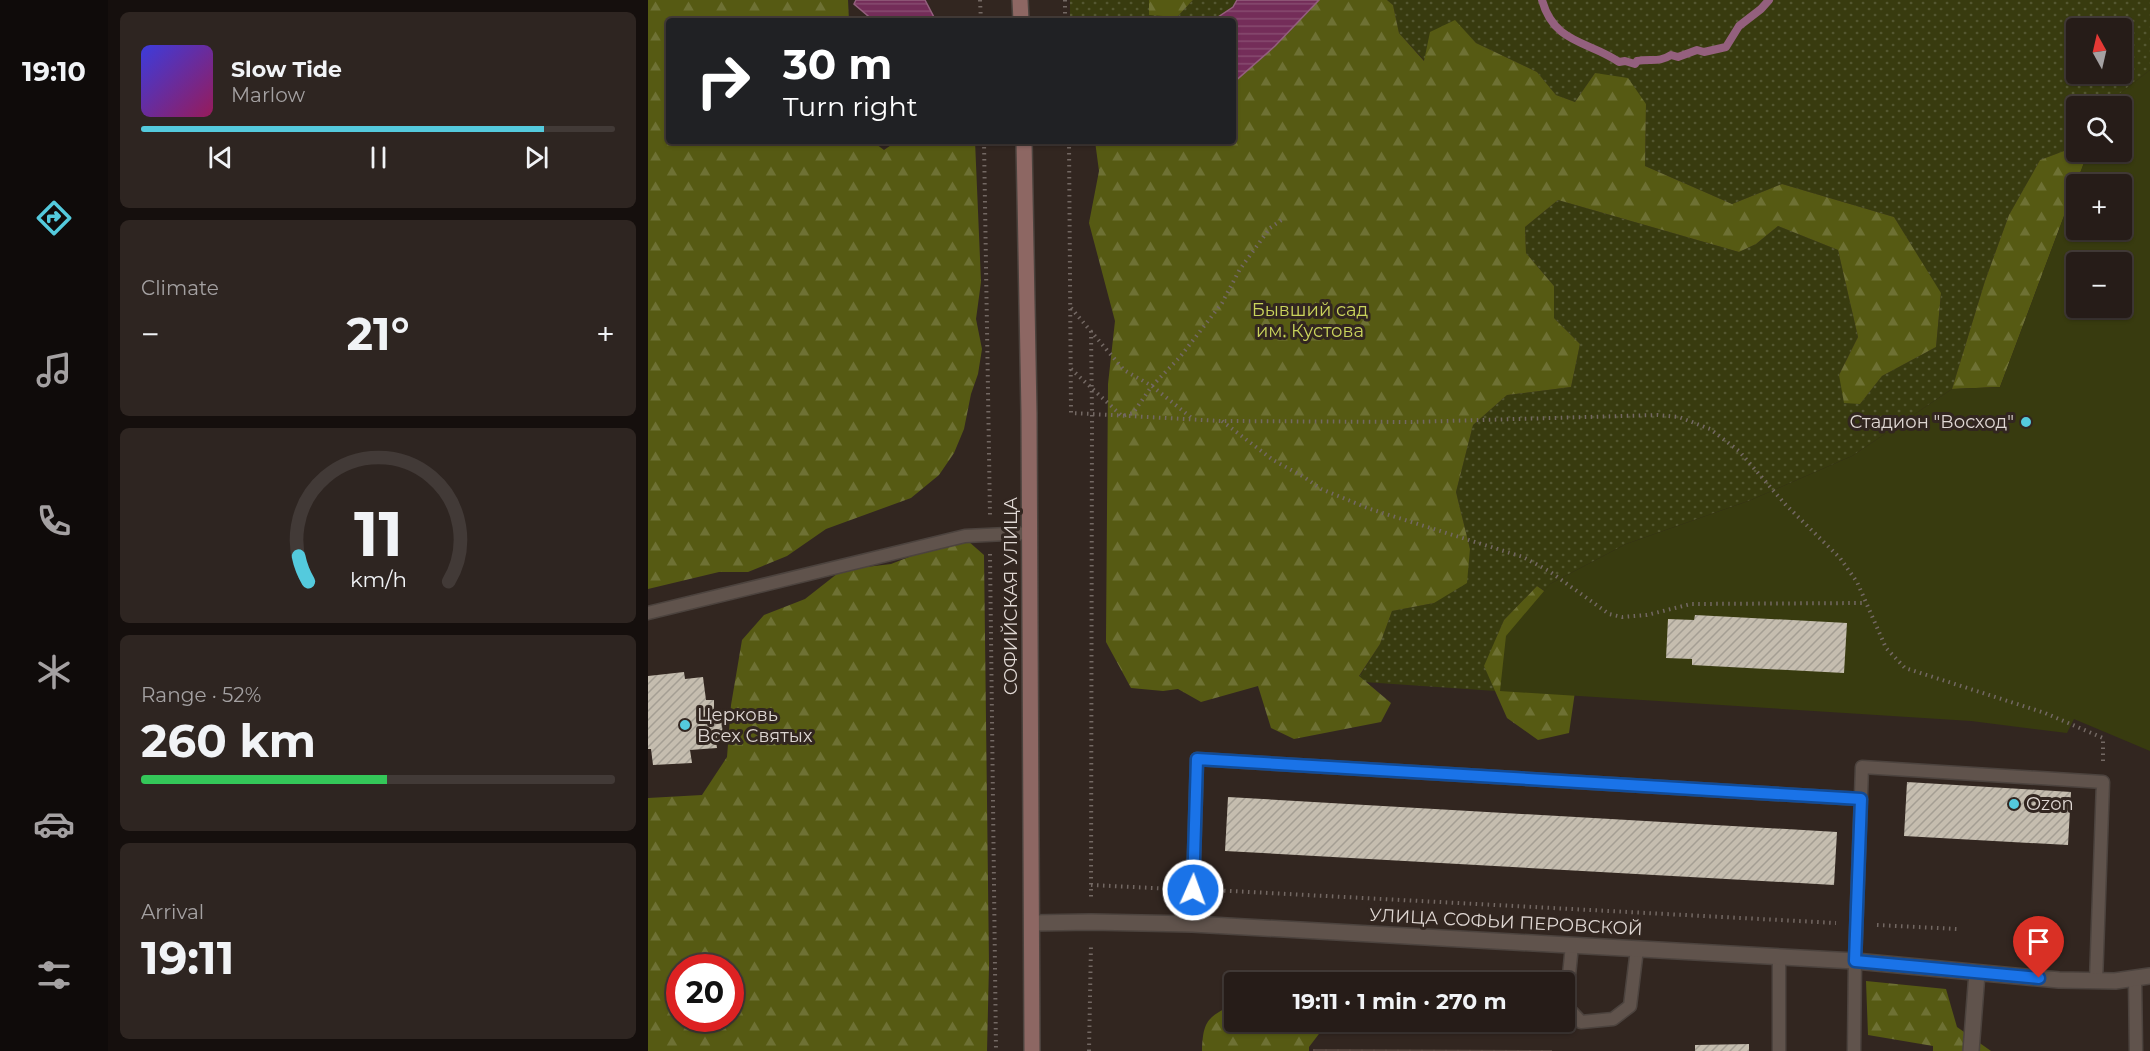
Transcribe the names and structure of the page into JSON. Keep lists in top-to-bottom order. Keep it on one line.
{"streets":{"main road":["СОФИЙСКАЯ УЛИЦА"],"street":["УЛИЦА СОФЬИ ПЕРОВСКОЙ"]},"crossings":[["СОФИЙСКАЯ УЛИЦА","УЛИЦА СОФЬИ ПЕРОВСКОЙ"]],"parks":["Бывший сад им. Кустова"],"places":["Стадион \"Восход\"","Церковь Всех Святых","Ozon"],"north":"top","page":{"tabs":"19:10","map_buttons":["+","−"],"turn":["30 m","Turn right"],"song":["Slow Tide","Marlow"],"tile":["Climate",["Range · 52%","260 km"],["Arrival","19:11"]],"heat":["−","21°","+"],"limit":"20","trip":"19:11 · 1 min · 270 m","gauge":["11","km/h"]}}
